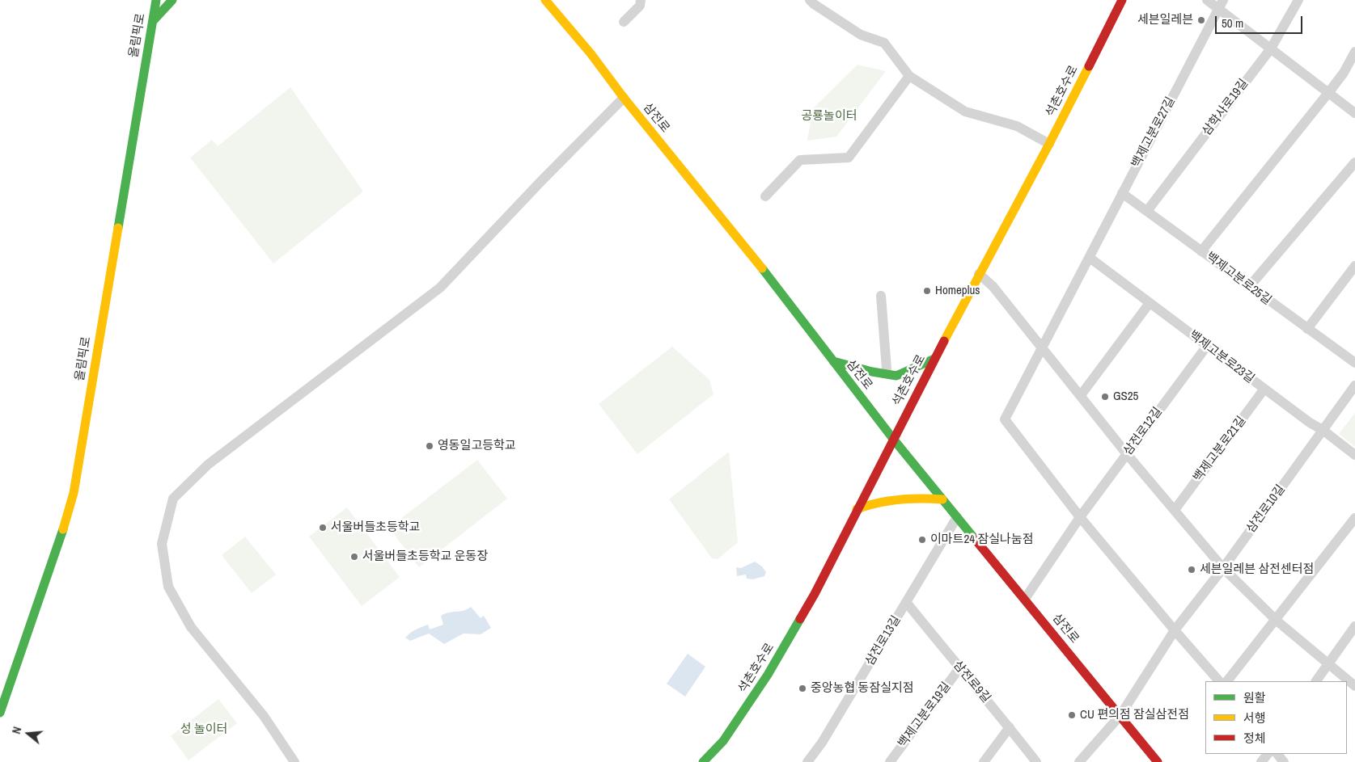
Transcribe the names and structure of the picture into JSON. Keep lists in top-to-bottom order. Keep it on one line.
{"streets":{"main road":["올림픽로","석촌호수로","삼전로"],"street":["삼학사로19길","백제고분로27길","백제고분로25길","백제고분로23길","삼전로12길","백제고분로21길","삼전로10길","삼전로13길","삼전로9길","백제고분로19길"]},"crossings":[["석촌호수로","삼전로"],["삼학사로19길","백제고분로25길"],["삼전로","삼전로12길"],["삼전로","삼전로10길"],["삼전로","삼전로13길"],["백제고분로27길","백제고분로25길"],["백제고분로27길","백제고분로23길"],["백제고분로23길","삼전로12길"],["백제고분로23길","백제고분로21길"],["백제고분로23길","삼전로10길"],["삼전로13길","삼전로9길"],["삼전로9길","백제고분로19길"]],"parks":["공룡놀이터","성 놀이터"],"places":["세븐일레븐","Homeplus","GS25","영동일고등학교","서울버들초등학교","이마트24 잠실나눔점","서울버들초등학교 운동장","세븐일레븐 삼전센터점","중앙농협 동잠실지점","CU 편의점 잠실삼전점"],"legend":["원활","서행","정체"],"scale_bar":"50 m","north":"left"}
